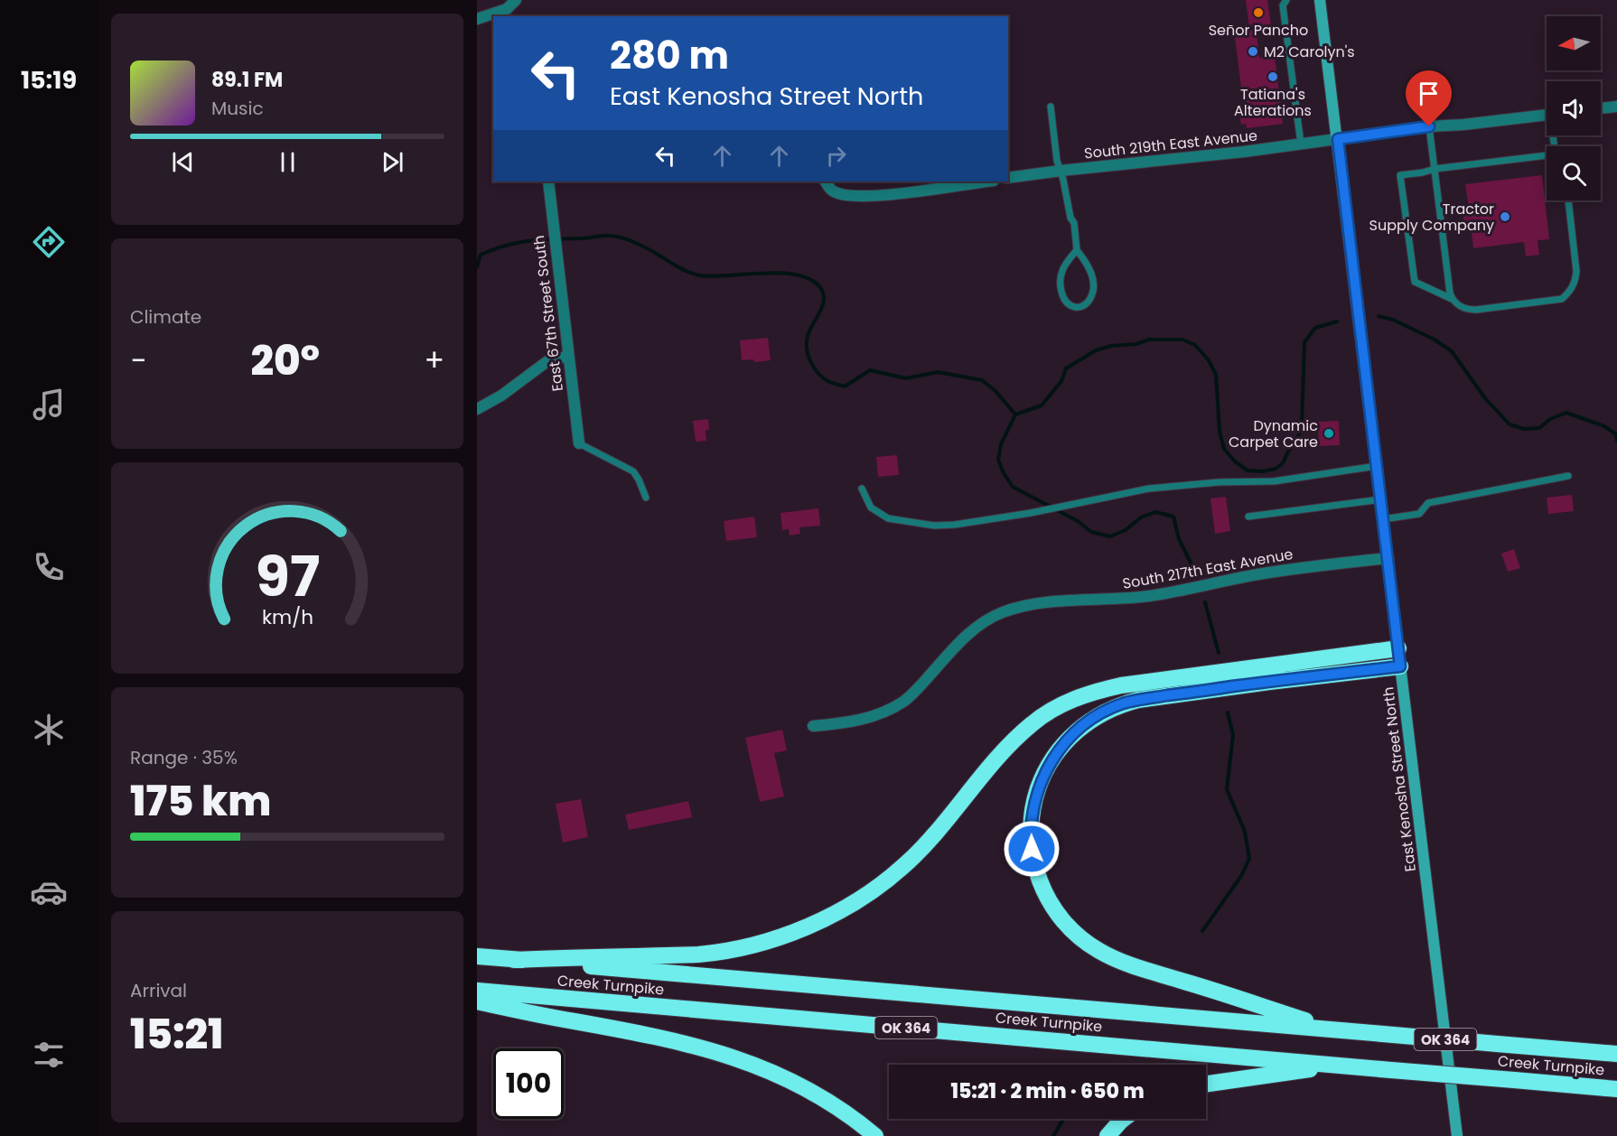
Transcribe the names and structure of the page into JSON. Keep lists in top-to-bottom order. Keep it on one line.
{"streets":{"highway":["Creek Turnpike","OK 364"],"main road":["East Kenosha Street North"],"street":["South 219th East Avenue","East 67th Street South","South 217th East Avenue"]},"crossings":[["South 219th East Avenue","East Kenosha Street North"],["South 217th East Avenue","East Kenosha Street North"]],"places":["Señor Pancho","M2 Carolyn's","Tatiana's Alterations","Tractor Supply Company","Dynamic Carpet Care"],"north":"left","page":{"tabs":"15:19","turn":["280 m","East Kenosha Street North"],"song":["89.1 FM","Music"],"tile":["Climate",["Range · 35%","175 km"],["Arrival","15:21"]],"heat":["−","20°","+"],"limit":"100","trip":"15:21 · 2 min · 650 m","gauge":["97","km/h"]}}
